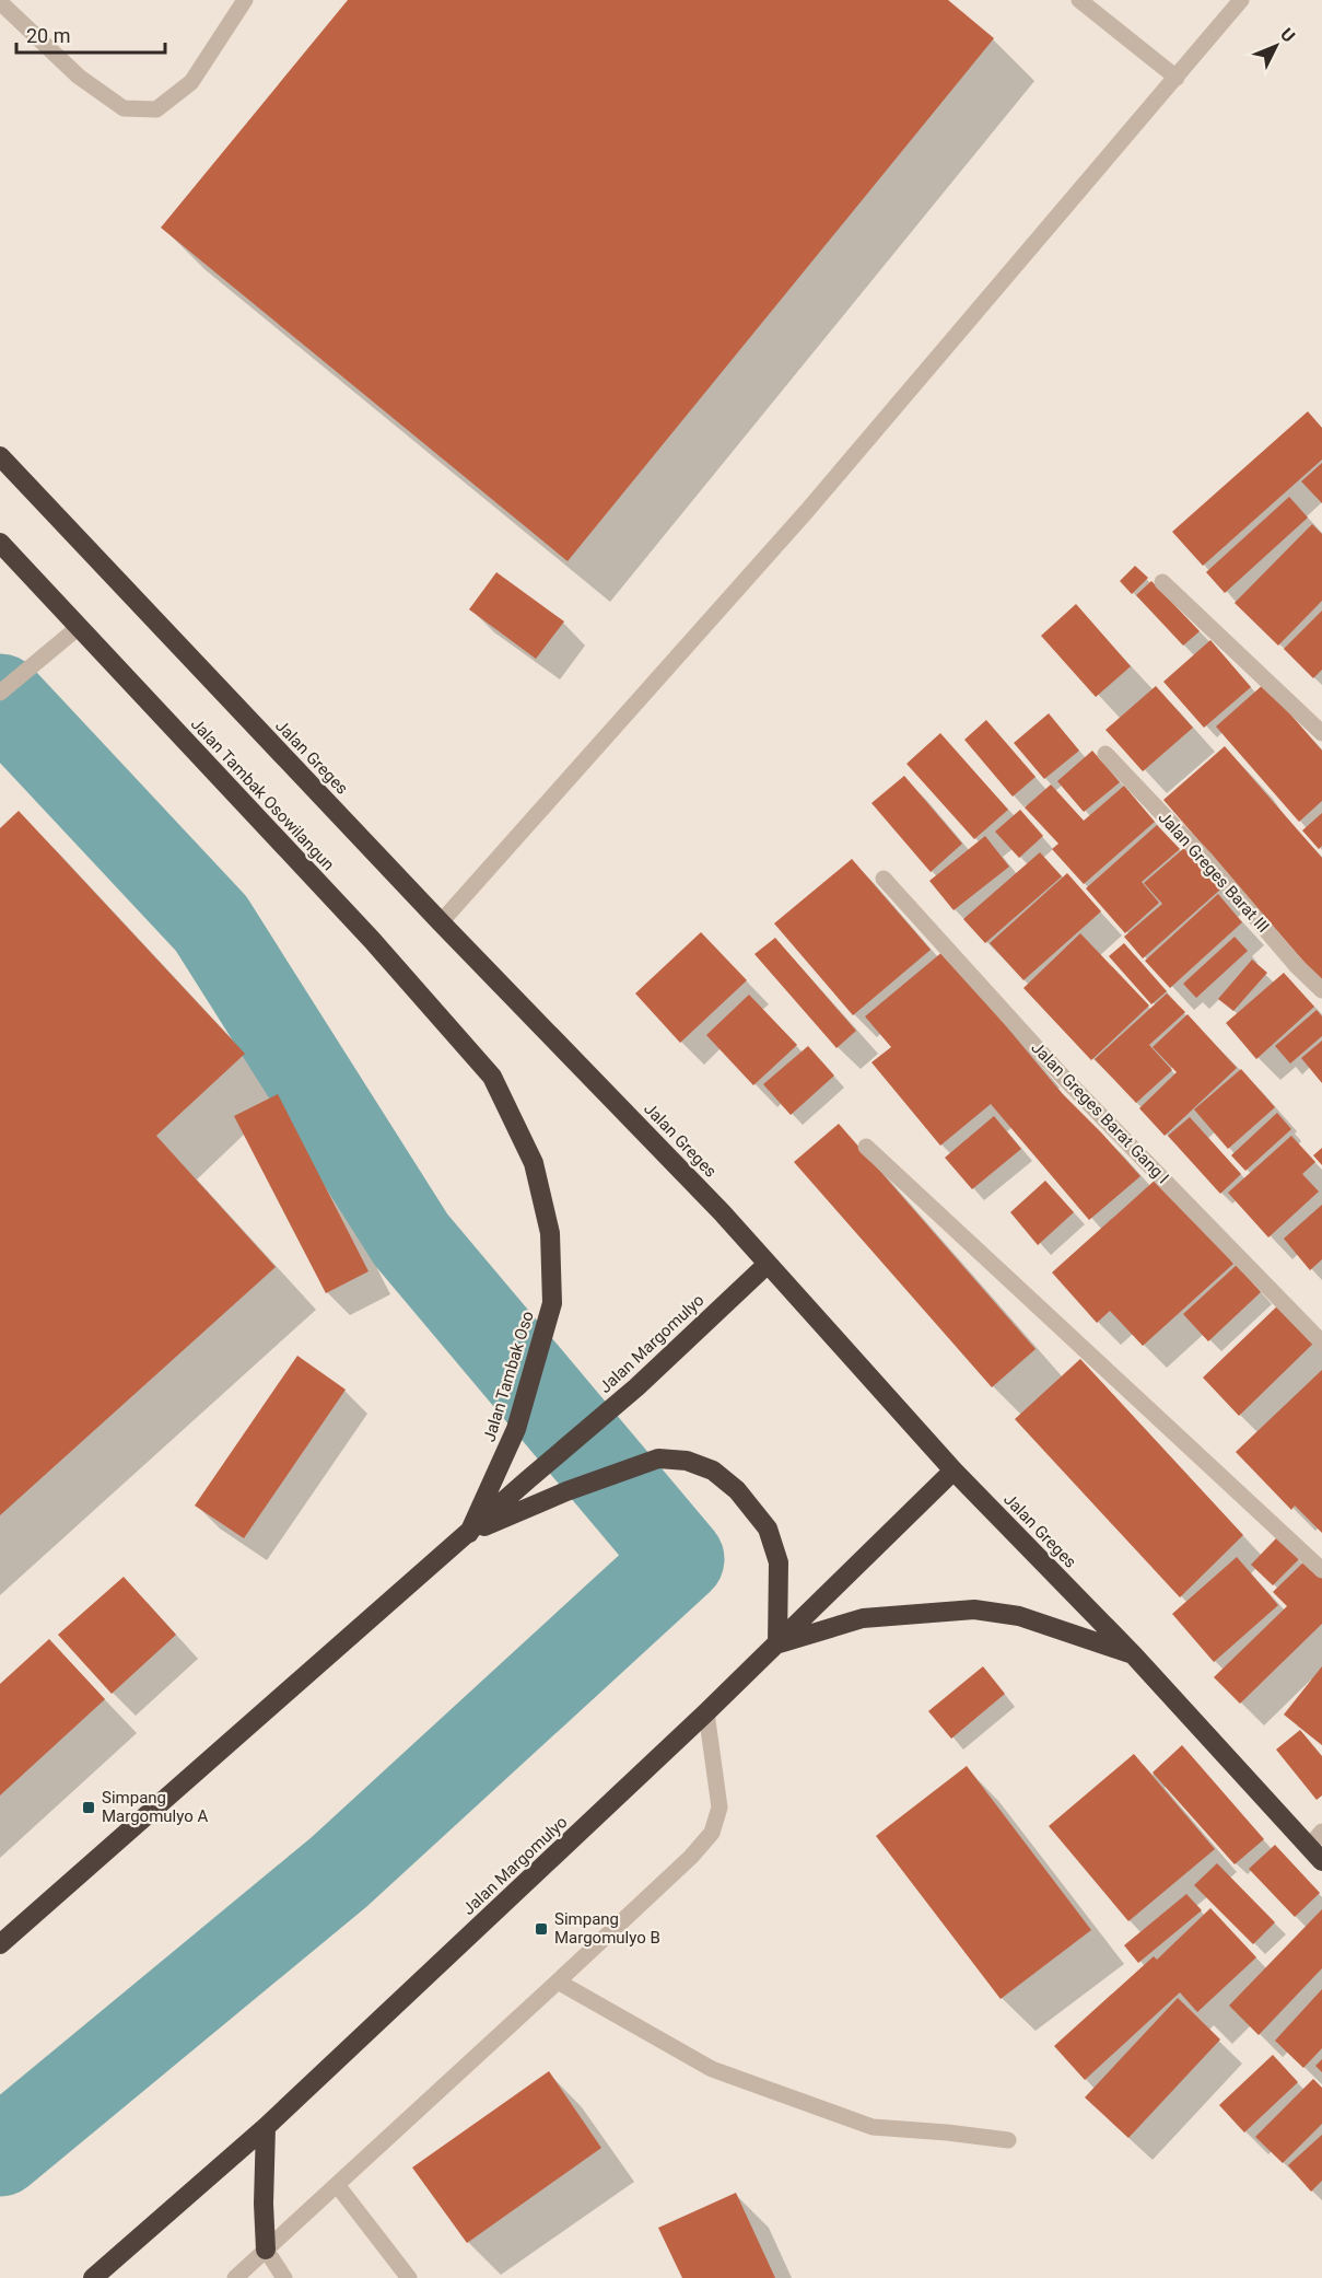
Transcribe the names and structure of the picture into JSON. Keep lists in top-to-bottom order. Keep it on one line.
{"streets":{"highway":["Jalan Greges","Jalan Tambak Osowilangun","Jalan Margomulyo","Jalan Tambak Oso"],"street":["Jalan Greges Barat III","Jalan Greges Barat Gang I"]},"crossings":[["Jalan Greges","Jalan Margomulyo"],["Jalan Tambak Osowilangun","Jalan Tambak Oso"],["Jalan Margomulyo","Jalan Tambak Oso"]],"places":{"transit":["Simpang Margomulyo A","Simpang Margomulyo B"]},"scale_bar":"20 m","north":"top right"}
